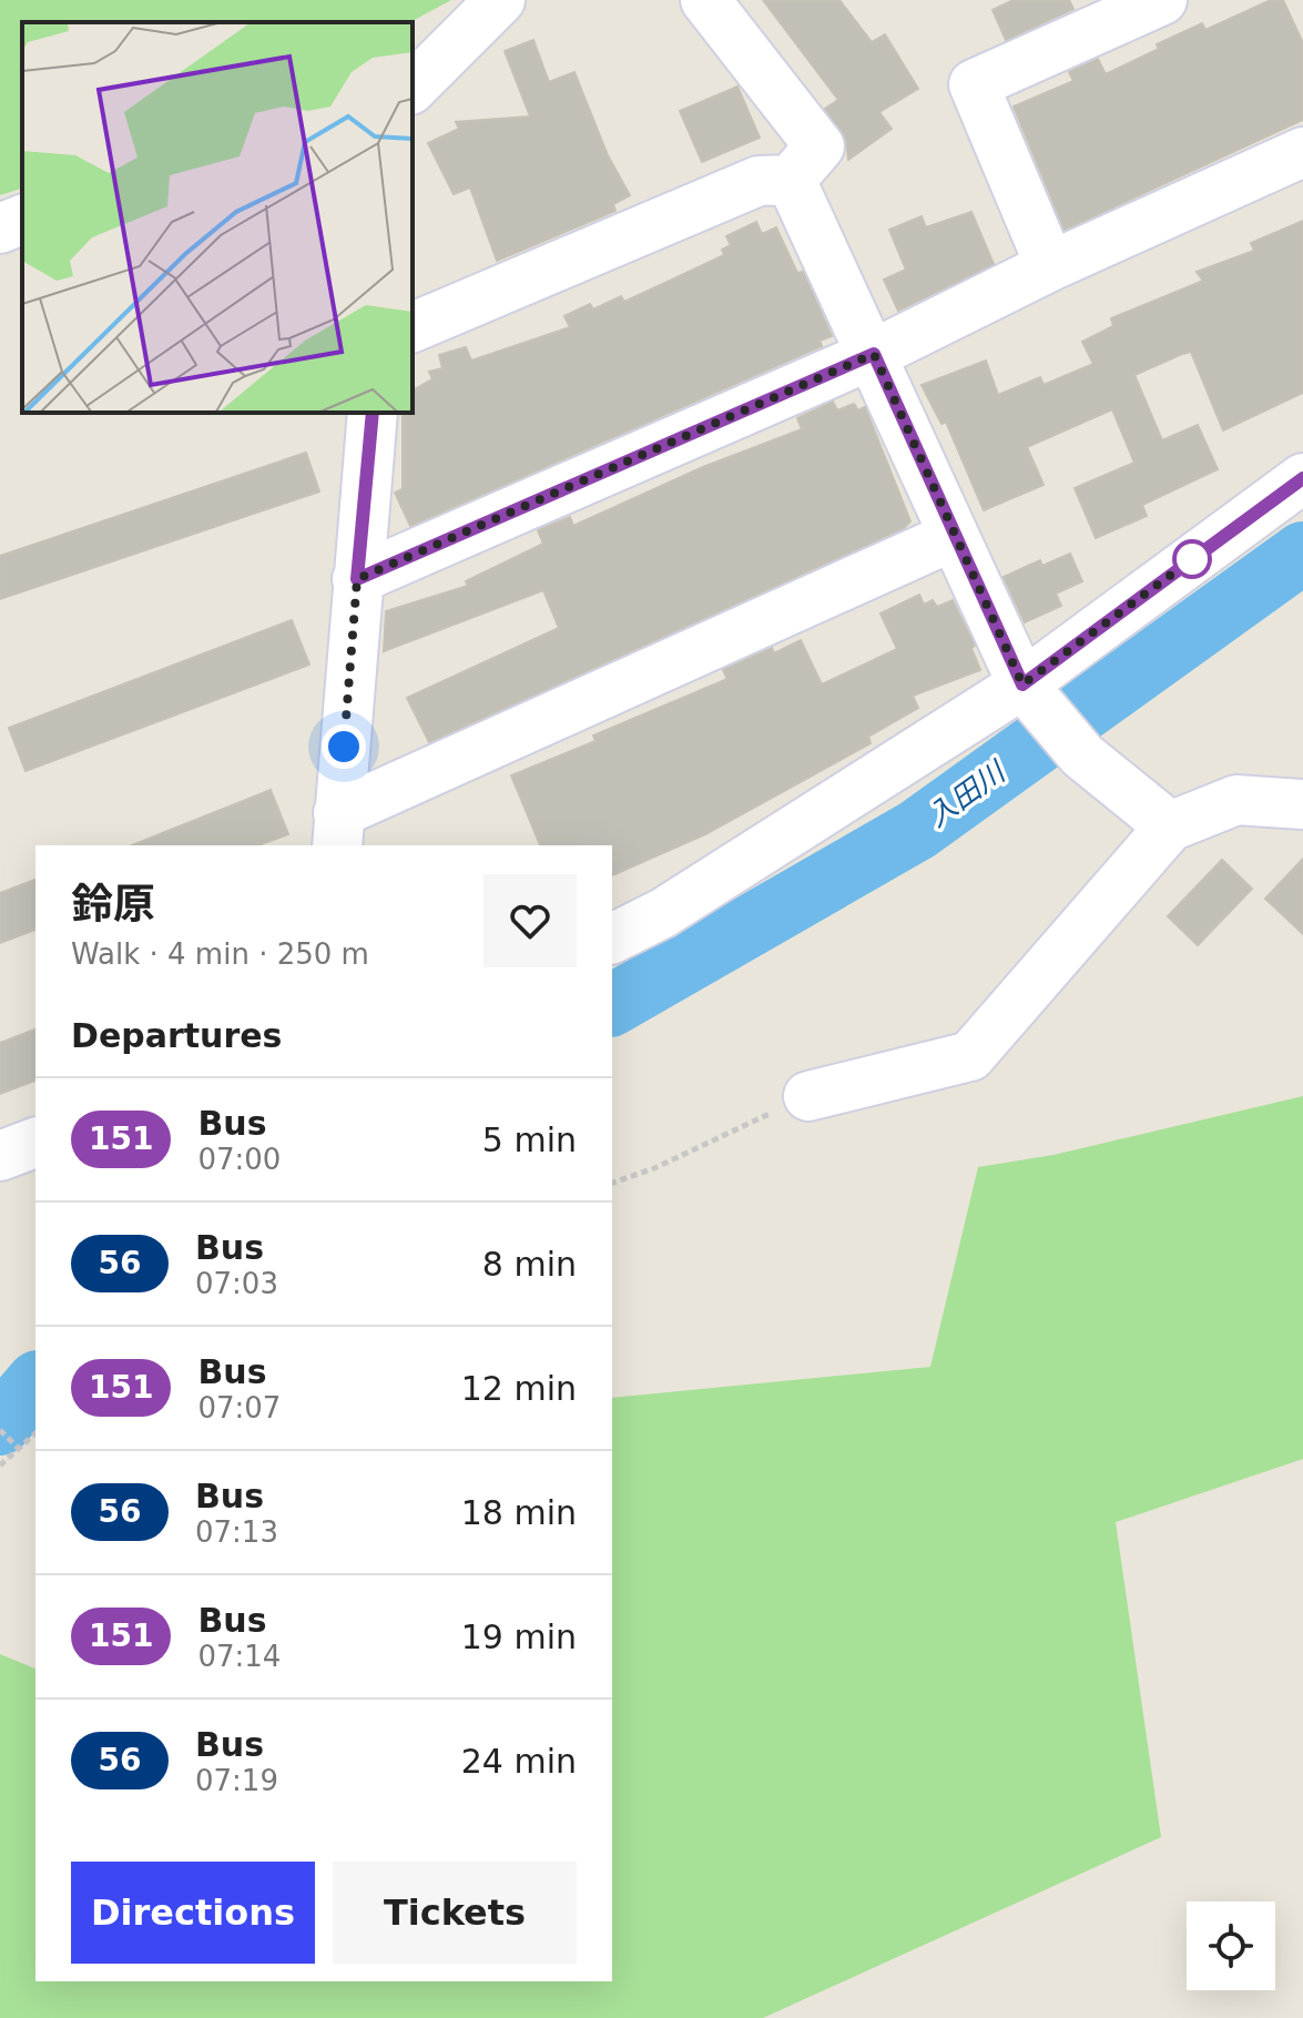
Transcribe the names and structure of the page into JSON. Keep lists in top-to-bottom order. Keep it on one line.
{"water":["入田川"],"lines":["bus line 151"],"page":{"heading":[["鈴原","Walk · 4 min · 250 m"],"Departures"],"list":[{"mark":"151","name":"Bus","note":"07:00","value":"5 min"},{"mark":"56","name":"Bus","note":"07:03","value":"8 min"},{"mark":"151","name":"Bus","note":"07:07","value":"12 min"},{"mark":"56","name":"Bus","note":"07:13","value":"18 min"},{"mark":"151","name":"Bus","note":"07:14","value":"19 min"},{"mark":"56","name":"Bus","note":"07:19","value":"24 min"}],"buttons":["Directions","Tickets"]}}
